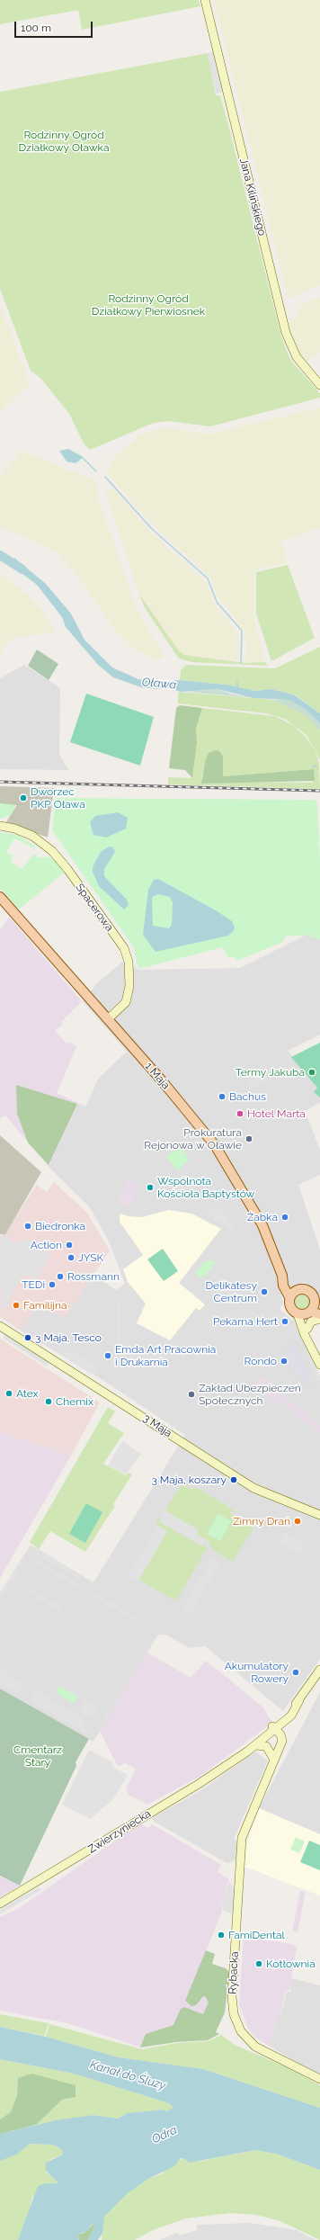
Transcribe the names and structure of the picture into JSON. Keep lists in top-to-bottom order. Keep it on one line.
{"streets":{"main road":["1 Maja"],"street":["Jana Kilińskiego","Spacerowa","3 Maja","Zwierzyniecka","Rybacka"]},"crossings":[["Spacerowa","1 Maja"],["Zwierzyniecka","Rybacka"]],"water":["Oława","Kanał do Śluzy","Odra"],"parks":["Rodzinny Ogród Działkowy Oławka","Rodzinny Ogród Działkowy Pierwiosnek","Cmentarz Stary"],"places":["Dworzec PKP Oława","Termy Jakuba","Bachus","Hotel Marta","Prokuratura Rejonowa w Oławie","Wspólnota Kościoła Baptystów","Żabka","Biedronka","Action","JYSK","Rossmann","TEDi","Delikatesy Centrum","Familijna","Pekarna Hert","3 Maja, Tesco","Emda Art Pracownia i Drukarnia","Rondo","Atex","Zakład Ubezpieczeń Społecznych","Chemix","3 Maja, koszary","Zimny Drań","Akumulatory Rowery","FamiDental","Kotłownia"],"scale_bar":"100 m"}
